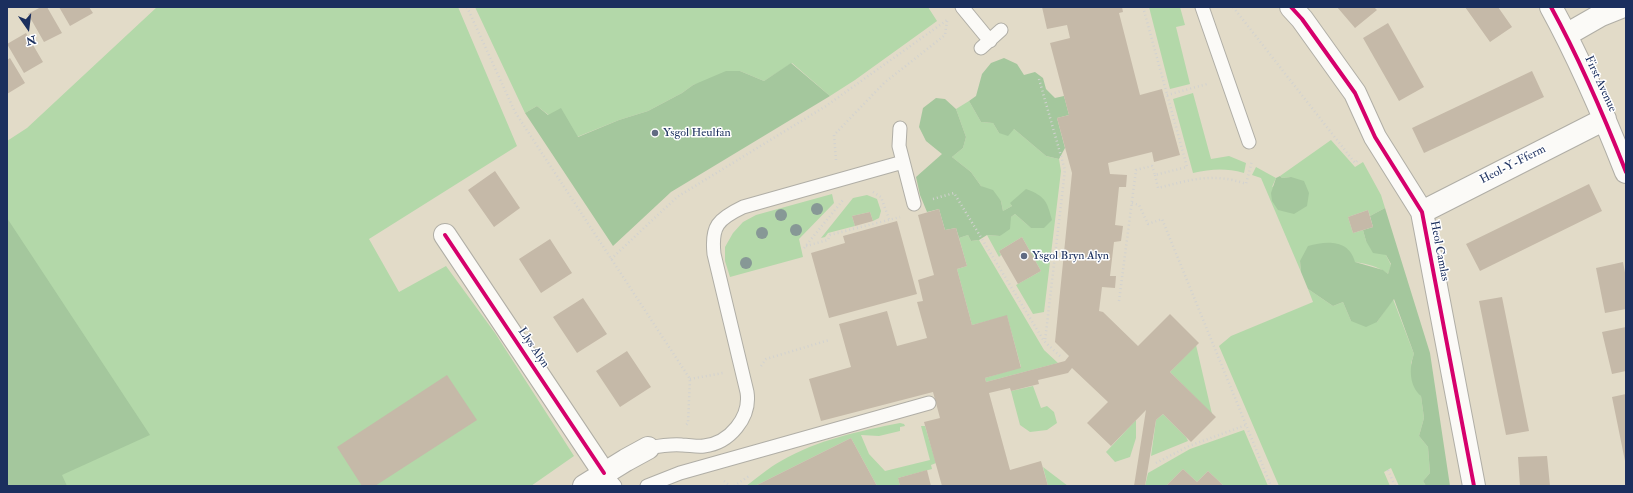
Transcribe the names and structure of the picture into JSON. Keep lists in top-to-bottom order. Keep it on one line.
{"streets":{"street":["First Avenue","Heol-Y-Fferm","Heol Camlas","Llys Alyn"]},"crossings":[["First Avenue","Heol-Y-Fferm"],["Heol-Y-Fferm","Heol Camlas"]],"places":["Ysgol Heulfan","Ysgol Bryn Alyn"],"north":"bottom"}
